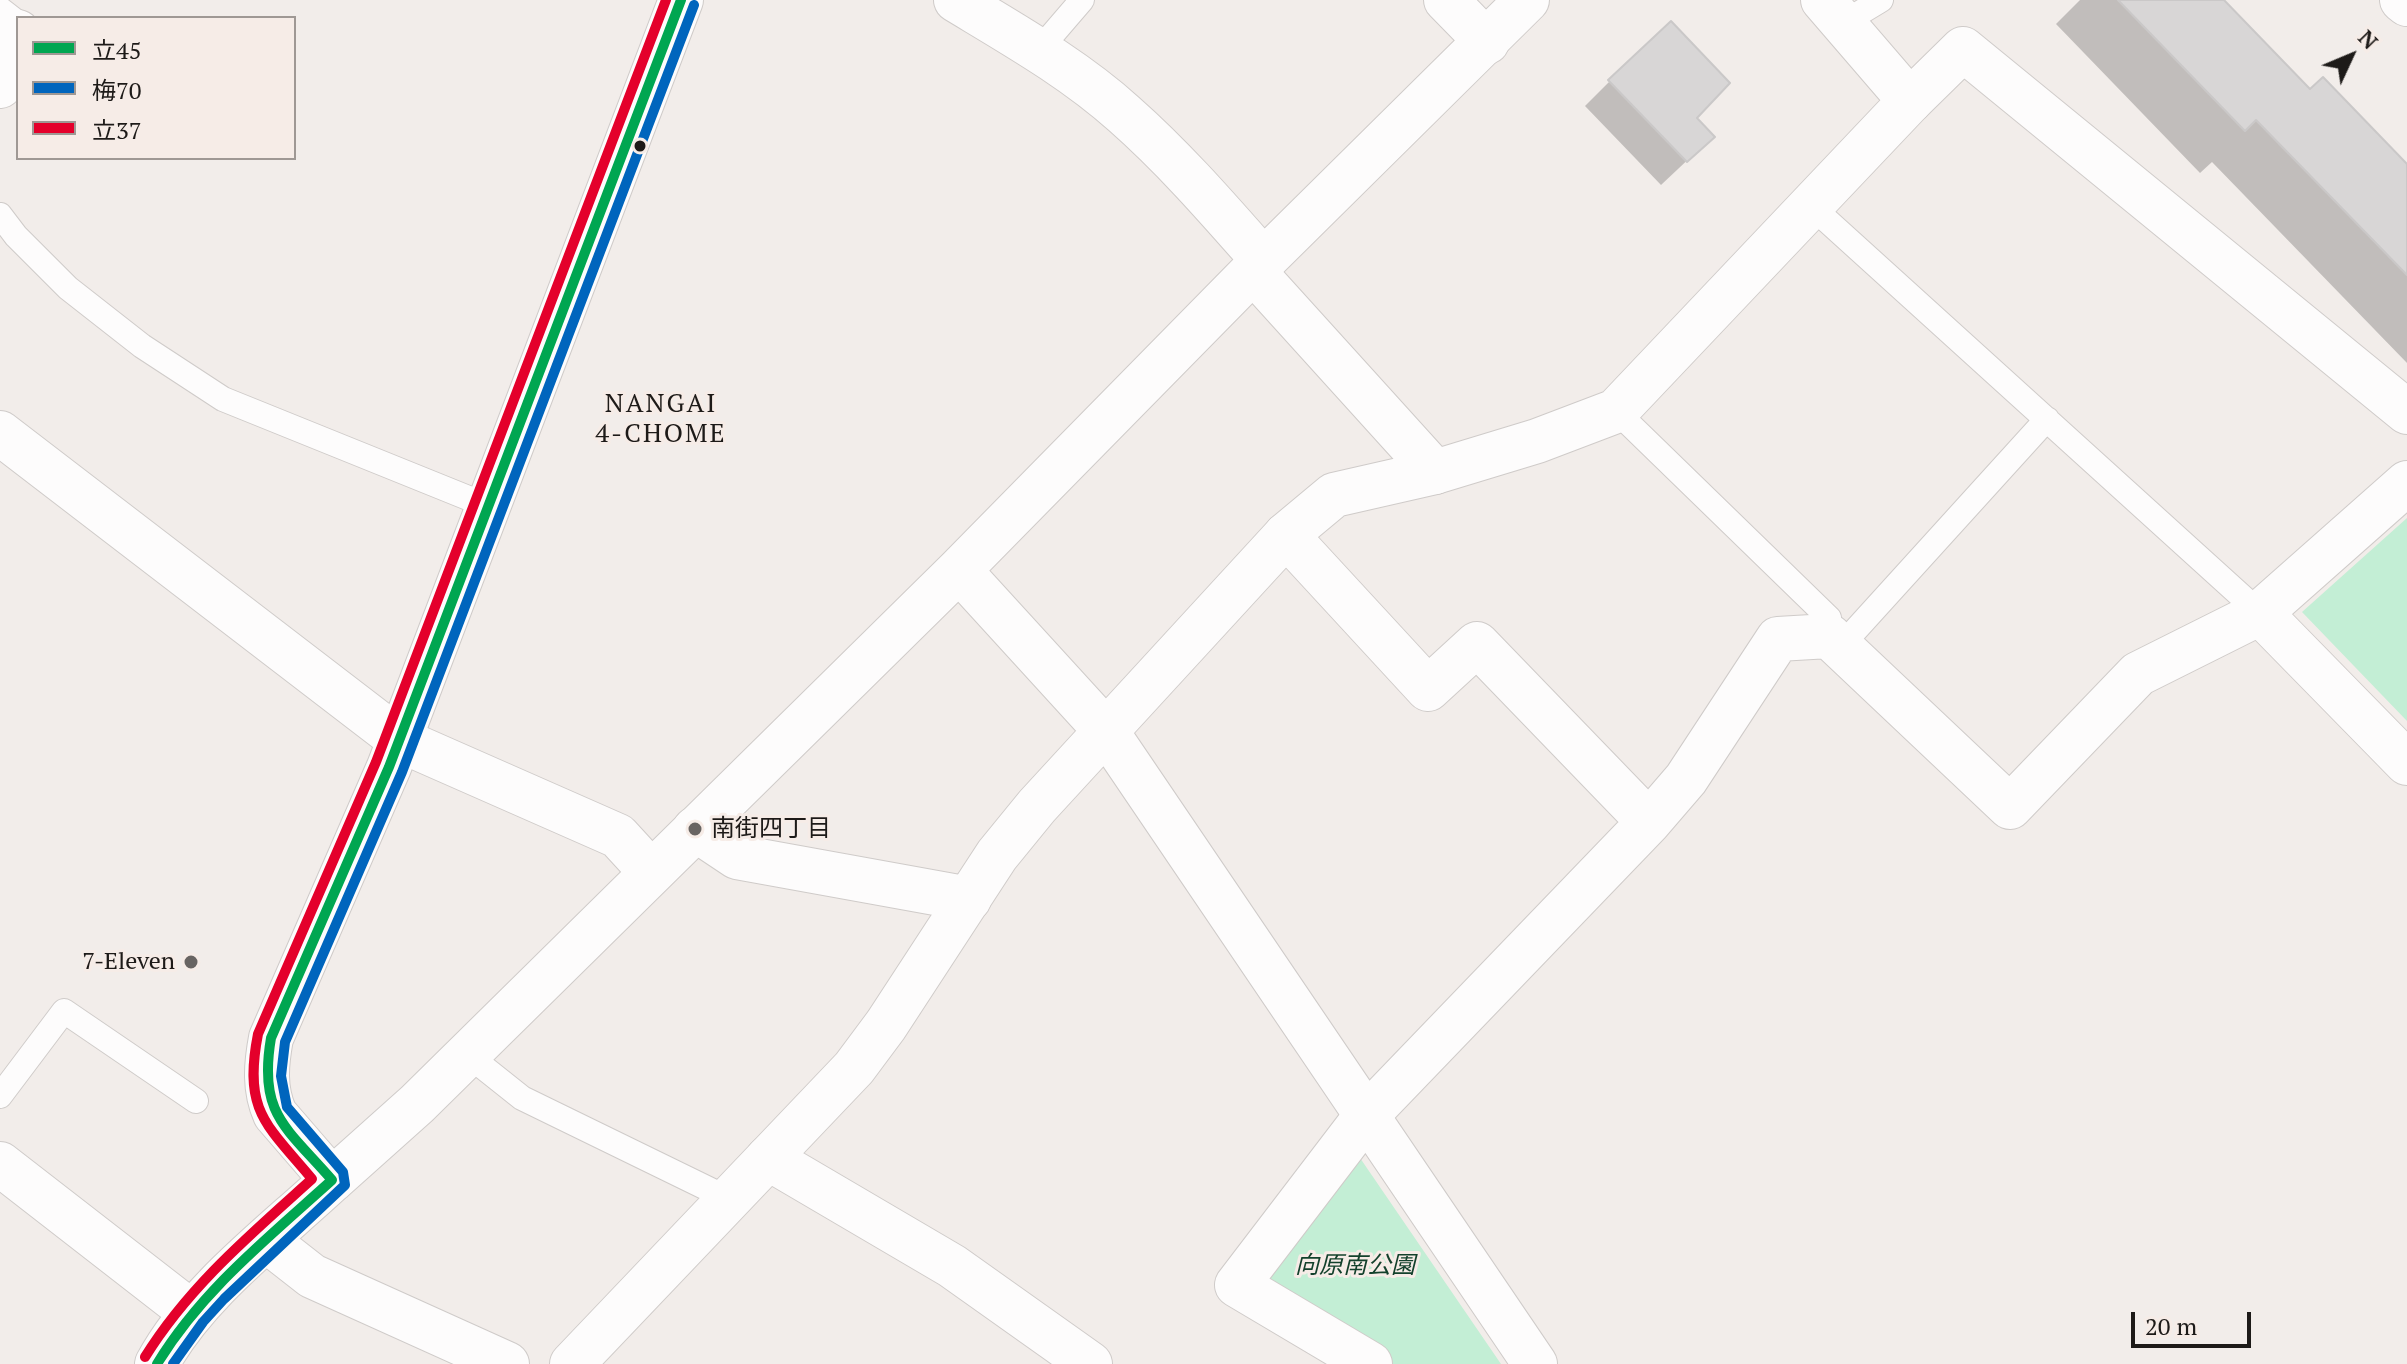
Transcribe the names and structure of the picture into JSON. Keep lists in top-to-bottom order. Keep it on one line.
{"districts":["NANGAI 4-CHOME"],"parks":["向原南公園"],"places":["南街四丁目","7-Eleven"],"lines":["transit line 立45","transit line 立37","transit line 梅70"],"legend":["立45","梅70","立37"],"scale_bar":"20 m","north":"top right"}
